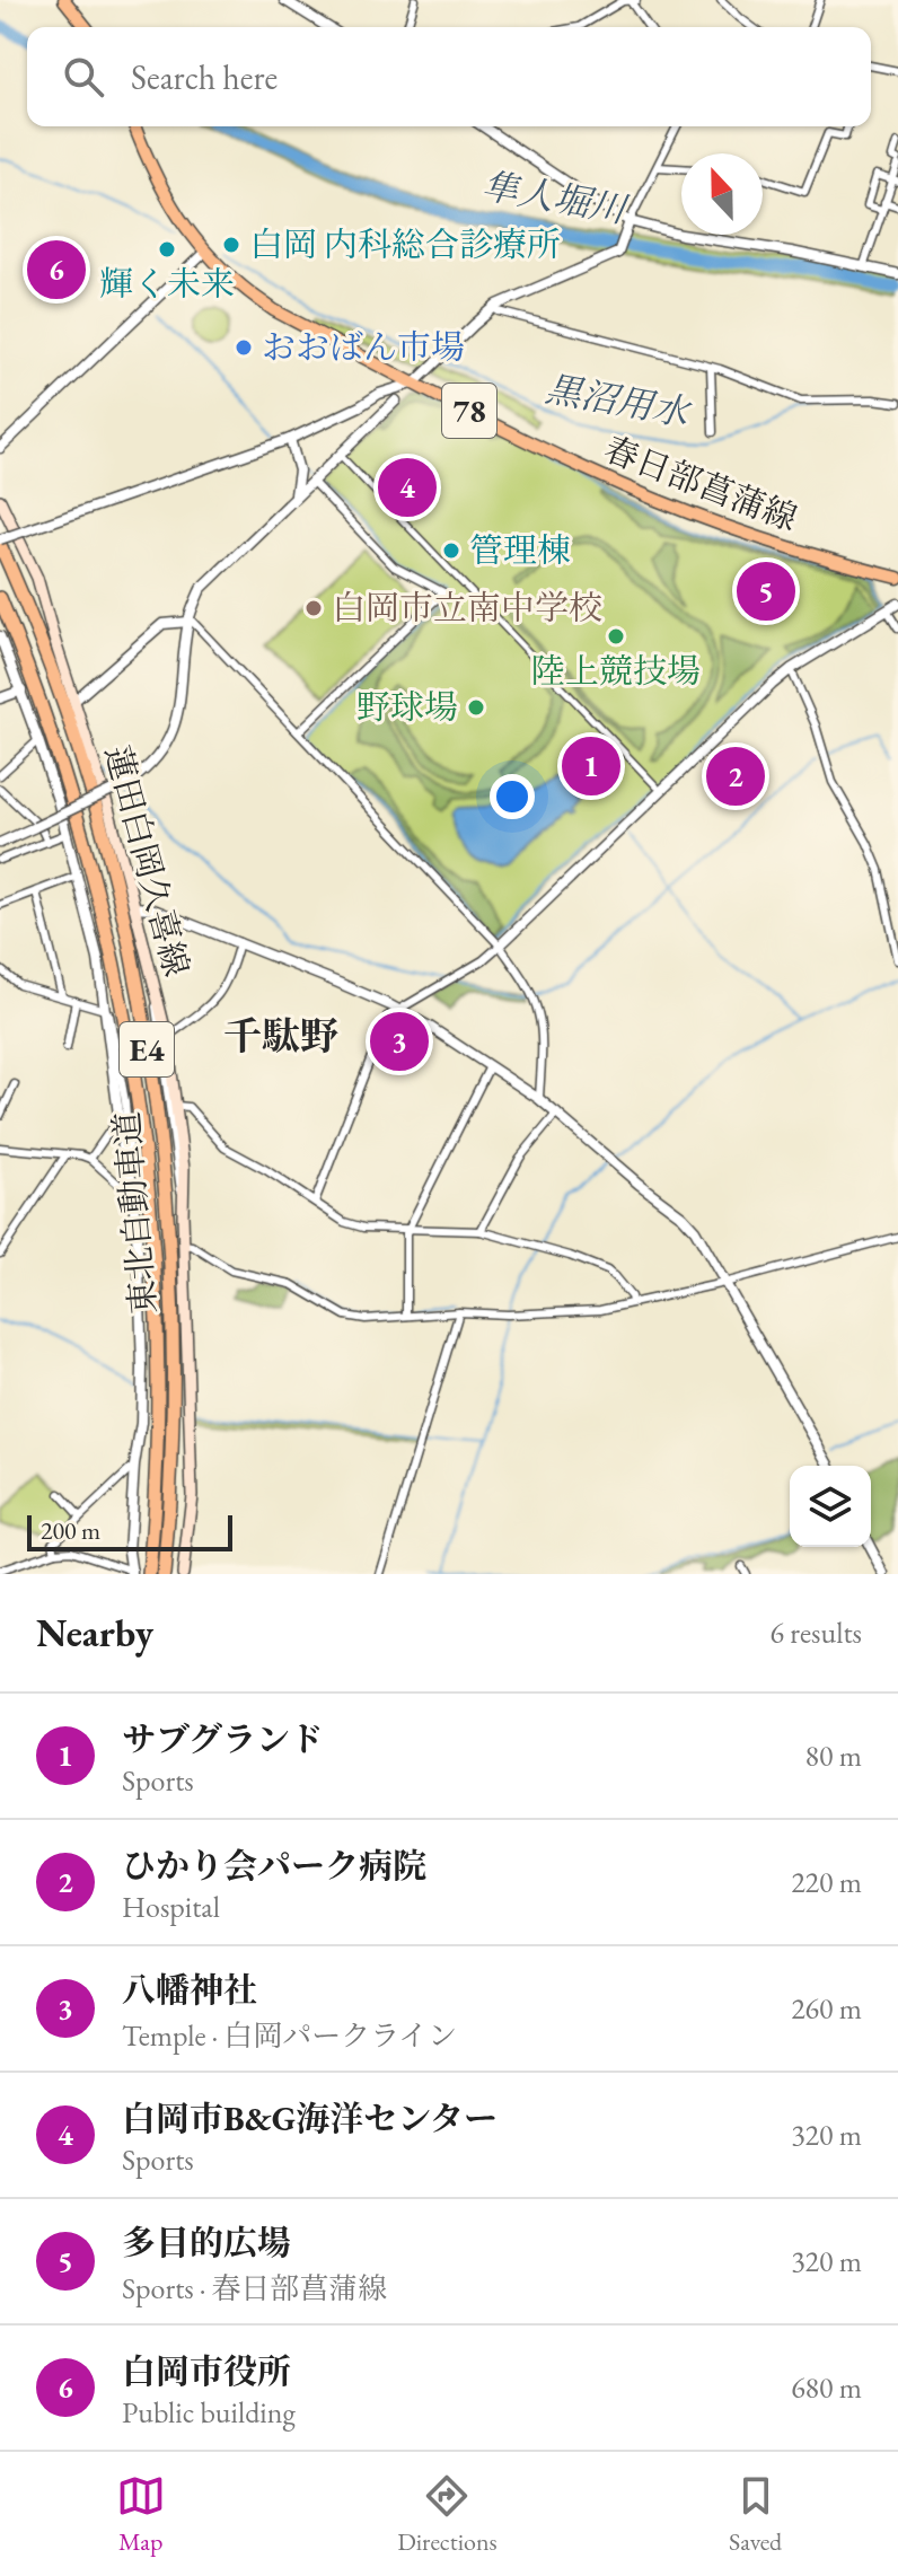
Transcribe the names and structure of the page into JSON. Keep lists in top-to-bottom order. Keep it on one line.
{"streets":{"highway":["E4","東北自動車道"],"main road":["78","春日部菖蒲線","蓮田白岡久喜線"]},"districts":["千駄野"],"water":["隼人堀川","黒沼用水"],"places":["白岡 内科総合診療所","輝く未来","おおばん市場","管理棟","白岡市立南中学校","陸上競技場","野球場"],"scale_bar":"200 m","north":"top","page":{"search":"Search here","pins":["6","4","5","1","2","3"],"scale":"200 m","heading":["Nearby","6 results"],"list":[{"mark":"1","name":"サブグランド","note":"Sports","value":"80 m"},{"mark":"2","name":"ひかり会パーク病院","note":"Hospital","value":"220 m"},{"mark":"3","name":"八幡神社","note":"Temple · 白岡パークライン","value":"260 m"},{"mark":"4","name":"白岡市B&G海洋センター","note":"Sports","value":"320 m"},{"mark":"5","name":"多目的広場","note":"Sports · 春日部菖蒲線","value":"320 m"},{"mark":"6","name":"白岡市役所","note":"Public building","value":"680 m"}],"nav":["Map","Directions","Saved"]}}
